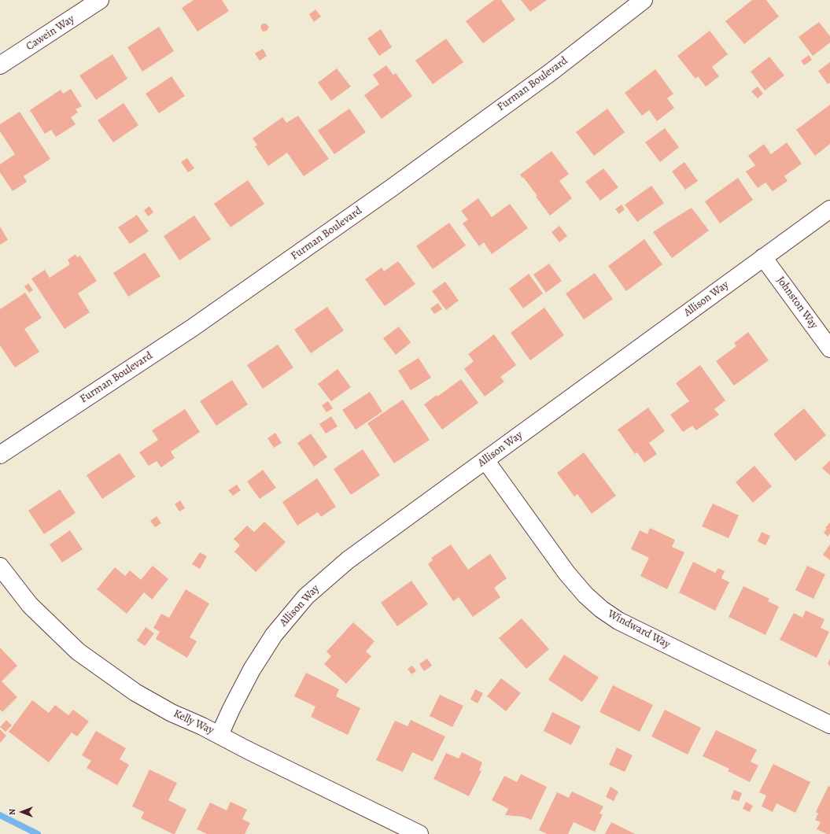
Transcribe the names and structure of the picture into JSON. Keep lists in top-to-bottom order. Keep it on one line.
{"streets":{"street":["Cawein Way","Furman Boulevard","Allison Way","Johnston Way","Windward Way","Kelly Way"]},"crossings":[["Allison Way","Johnston Way"],["Allison Way","Windward Way"],["Allison Way","Kelly Way"]],"north":"left"}
